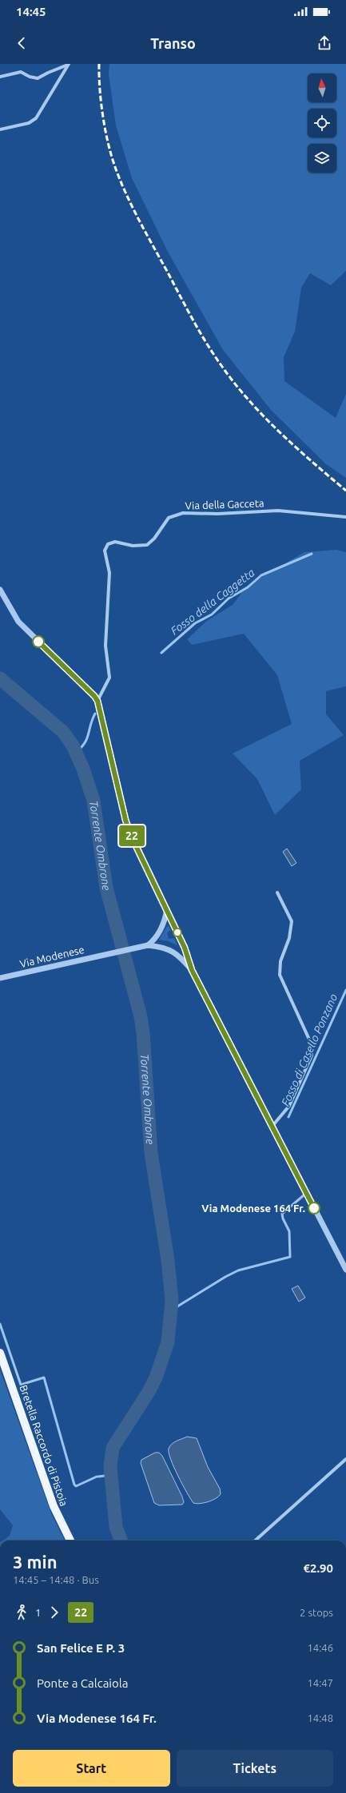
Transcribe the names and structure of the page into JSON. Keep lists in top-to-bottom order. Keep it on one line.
{"streets":{"main road":["Bretella Raccordo di Pistoia"],"street":["Via della Gacceta","Via Modenese"]},"water":["Fosso della Caggetta","Torrente Ombrone","Fosso di Casello Ponzano"],"places":["Via Modenese 164 Fr."],"lines":["bus line 22"],"north":"top","page":{"status":"14:45","header":"Transo","on_map":"22","heading":["3 min","14:45 – 14:48 · Bus","€2.90"],"legs":["1","22","2 stops"],"list":[{"name":"San Felice E P. 3","value":"14:46"},{"name":"Ponte a Calcaiola","value":"14:47"},{"name":"Via Modenese 164 Fr.","value":"14:48"}],"buttons":["Start","Tickets"]}}
